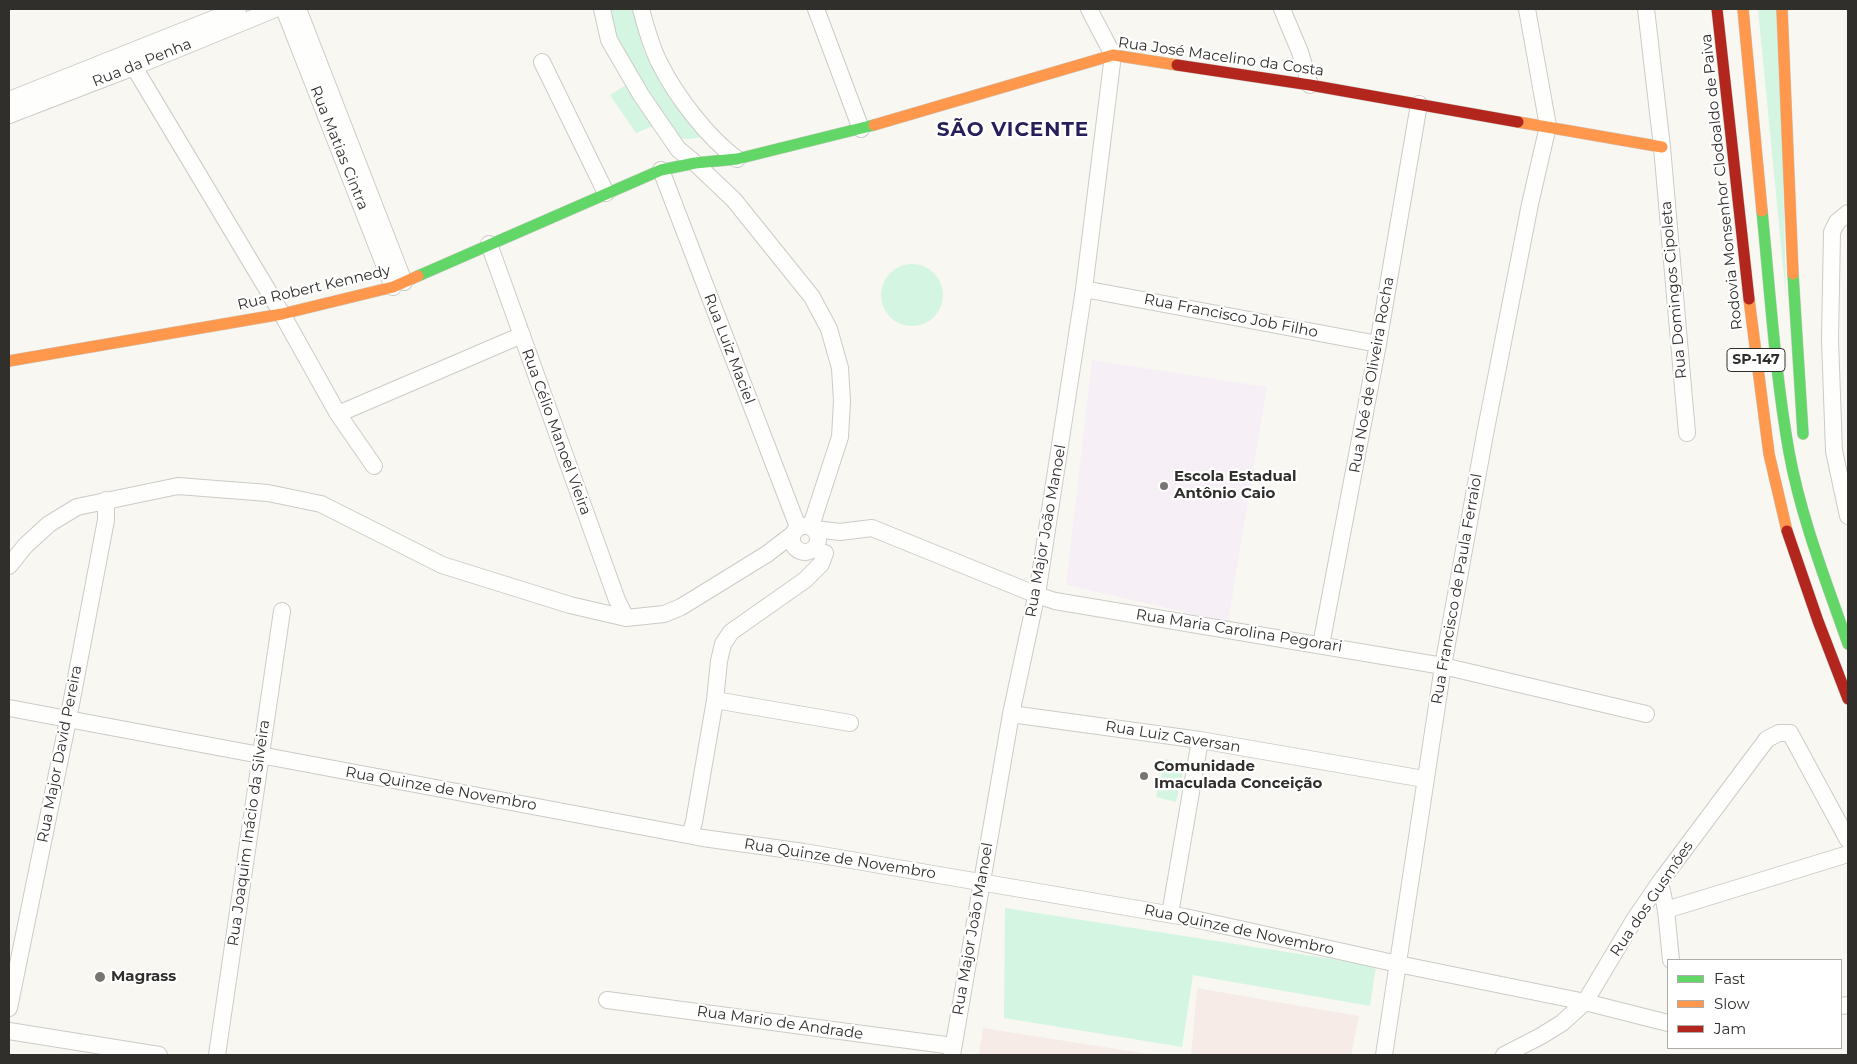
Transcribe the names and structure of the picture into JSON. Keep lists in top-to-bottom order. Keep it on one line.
{"streets":{"main road":["Rua José Macelino da Costa","Rodovia Monsenhor Clodoaldo de Paiva","Rua Robert Kennedy","SP-147"],"street":["Rua da Penha","Rua Matias Cintra","Rua Domingos Cipoleta","Rua Francisco Job Filho","Rua Luiz Maciel","Rua Noé de Oliveira Rocha","Rua Célio Manoel Vieira","Rua Major João Manoel","Rua Francisco de Paula Ferraiol","Rua Maria Carolina Pegorari","Rua Luiz Caversan","Rua Major David Pereira","Rua Quinze de Novembro","Rua Joaquim Inácio da Silveira","Rua dos Gusmões","Rua Mario de Andrade"]},"crossings":[["Rua José Macelino da Costa","Rua Robert Kennedy"],["Rua José Macelino da Costa","Rua Domingos Cipoleta"],["Rua José Macelino da Costa","Rua Noé de Oliveira Rocha"],["Rua José Macelino da Costa","Rua Major João Manoel"],["Rua José Macelino da Costa","Rua Francisco de Paula Ferraiol"],["Rua Matias Cintra","Rua Robert Kennedy"],["Rua Robert Kennedy","Rua Luiz Maciel"],["Rua Robert Kennedy","Rua Célio Manoel Vieira"],["Rua Francisco Job Filho","Rua Noé de Oliveira Rocha"],["Rua Francisco Job Filho","Rua Major João Manoel"],["Rua Luiz Maciel","Rua Maria Carolina Pegorari"],["Rua Noé de Oliveira Rocha","Rua Maria Carolina Pegorari"],["Rua Major João Manoel","Rua Maria Carolina Pegorari"],["Rua Major João Manoel","Rua Luiz Caversan"],["Rua Major João Manoel","Rua Quinze de Novembro"],["Rua Major João Manoel","Rua Mario de Andrade"],["Rua Francisco de Paula Ferraiol","Rua Maria Carolina Pegorari"],["Rua Francisco de Paula Ferraiol","Rua Luiz Caversan"],["Rua Francisco de Paula Ferraiol","Rua Quinze de Novembro"],["Rua Major David Pereira","Rua Quinze de Novembro"],["Rua Quinze de Novembro","Rua Joaquim Inácio da Silveira"],["Rua Quinze de Novembro","Rua dos Gusmões"]],"districts":["SÃO VICENTE"],"places":["Escola Estadual Antônio Caio","Comunidade Imaculada Conceição","Magrass"],"legend":["Fast","Slow","Jam"]}
